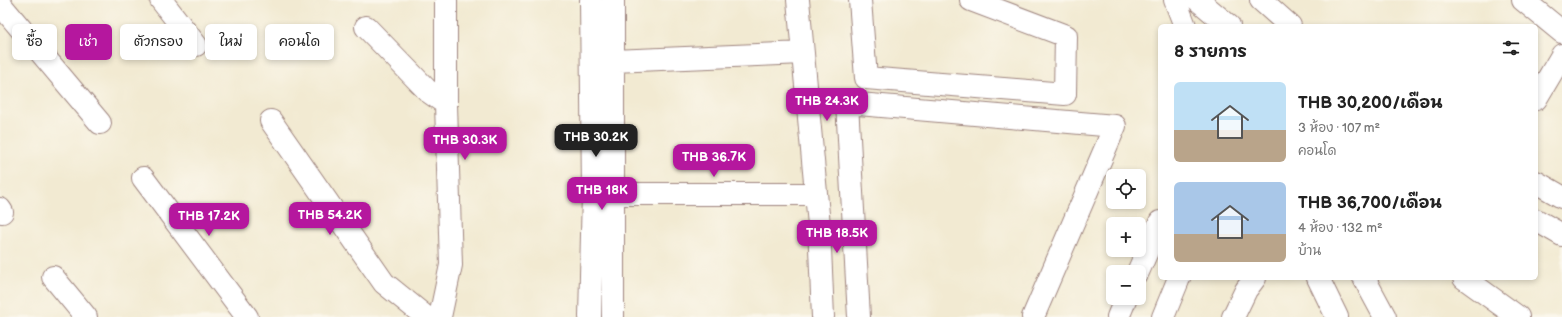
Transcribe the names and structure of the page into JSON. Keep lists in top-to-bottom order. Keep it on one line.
{"page":{"chip":["ซื้อ","เช่า","ตัวกรอง","ใหม่","คอนโด"],"heading":"8 รายการ","list":[{"name":"THB 30,200/เดือน","note":"3 ห้อง · 107 m² · คอนโด"},{"name":"THB 36,700/เดือน","note":"4 ห้อง · 132 m² · บ้าน"}],"price":["THB 24.3K","THB 30.2K","THB 30.3K","THB 36.7K","THB 18K","THB 54.2K","THB 17.2K","THB 18.5K"],"map_buttons":["+","−"]}}
